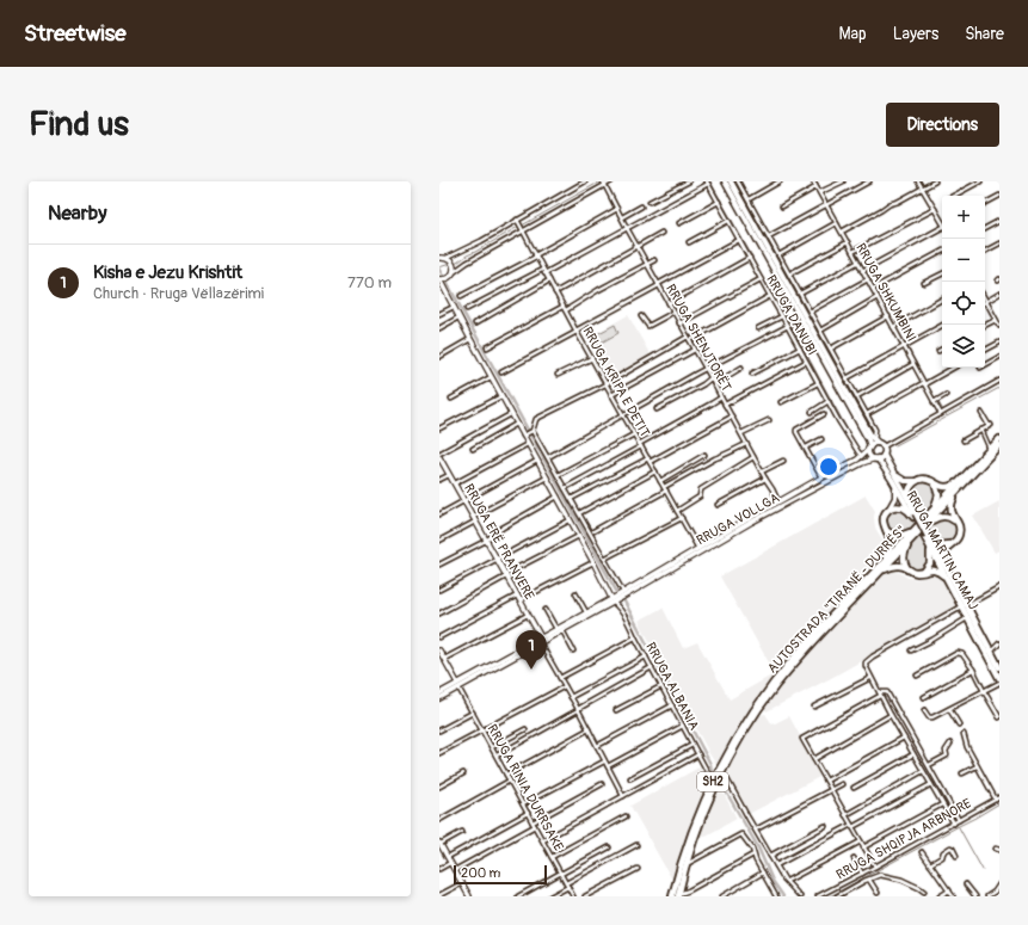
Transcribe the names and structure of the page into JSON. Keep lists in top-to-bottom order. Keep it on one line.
{"streets":{"highway":["RRUGA MARTIN CAMAJ","AUTOSTRADA \"TIRANË - DURRËS\"","SH2"],"main road":["RRUGA VOLLGA","RRUGA ERË PRANVERE"],"street":["RRUGA SHKUMBINI","RRUGA DANUBI","RRUGA SHENJTORËT","RRUGA KRIPA E DETIT","RRUGA ALBANIA","RRUGA RINIA DURRSAKE","RRUGA SHQIPJA ARBNORE"]},"crossings":[["RRUGA DANUBI","RRUGA VOLLGA"],["RRUGA SHENJTORËT","RRUGA VOLLGA"],["RRUGA KRIPA E DETIT","RRUGA VOLLGA"],["RRUGA VOLLGA","RRUGA MARTIN CAMAJ"],["RRUGA VOLLGA","RRUGA ALBANIA"],["AUTOSTRADA \"TIRANË - DURRËS\"","RRUGA ALBANIA"]],"scale_bar":"200 m","page":{"header":"Streetwise","nav":["Map","Layers","Share"],"buttons":"Directions","title":"Find us","heading":"Nearby","map_buttons":["+","−"],"list":[{"mark":"1","name":"Kisha e Jezu Krishtit","note":"Church · Rruga Vëllazërimi","value":"770 m"}],"pins":"1","scale":"200 m"}}
